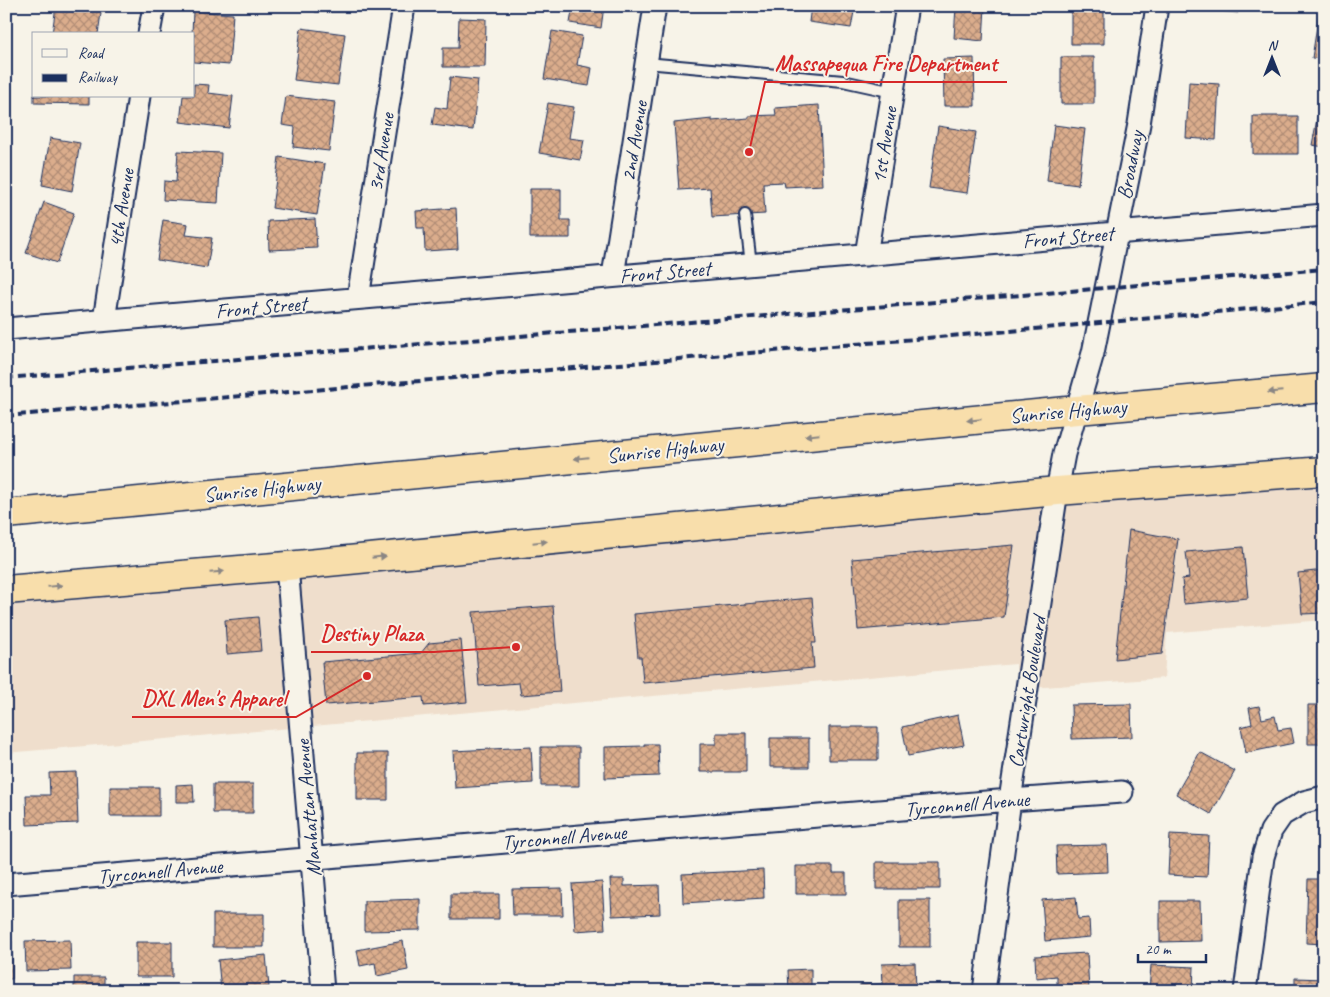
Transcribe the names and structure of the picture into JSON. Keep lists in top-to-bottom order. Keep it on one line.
{"streets":{"highway":["Sunrise Highway"],"street":["2nd Avenue","1st Avenue","3rd Avenue","Broadway","4th Avenue","Front Street","Cartwright Boulevard","Tyrconnell Avenue","Manhattan Avenue"]},"crossings":[["2nd Avenue","Front Street"],["1st Avenue","Front Street"],["3rd Avenue","Front Street"],["Broadway","Front Street"],["Broadway","Sunrise Highway"],["Broadway","Cartwright Boulevard"],["4th Avenue","Front Street"],["Cartwright Boulevard","Tyrconnell Avenue"],["Tyrconnell Avenue","Manhattan Avenue"]],"places":["Massapequa Fire Department","Destiny Plaza","DXL Men's Apparel"],"legend":["Road","Railway"],"scale_bar":"20 m","north":"top"}
